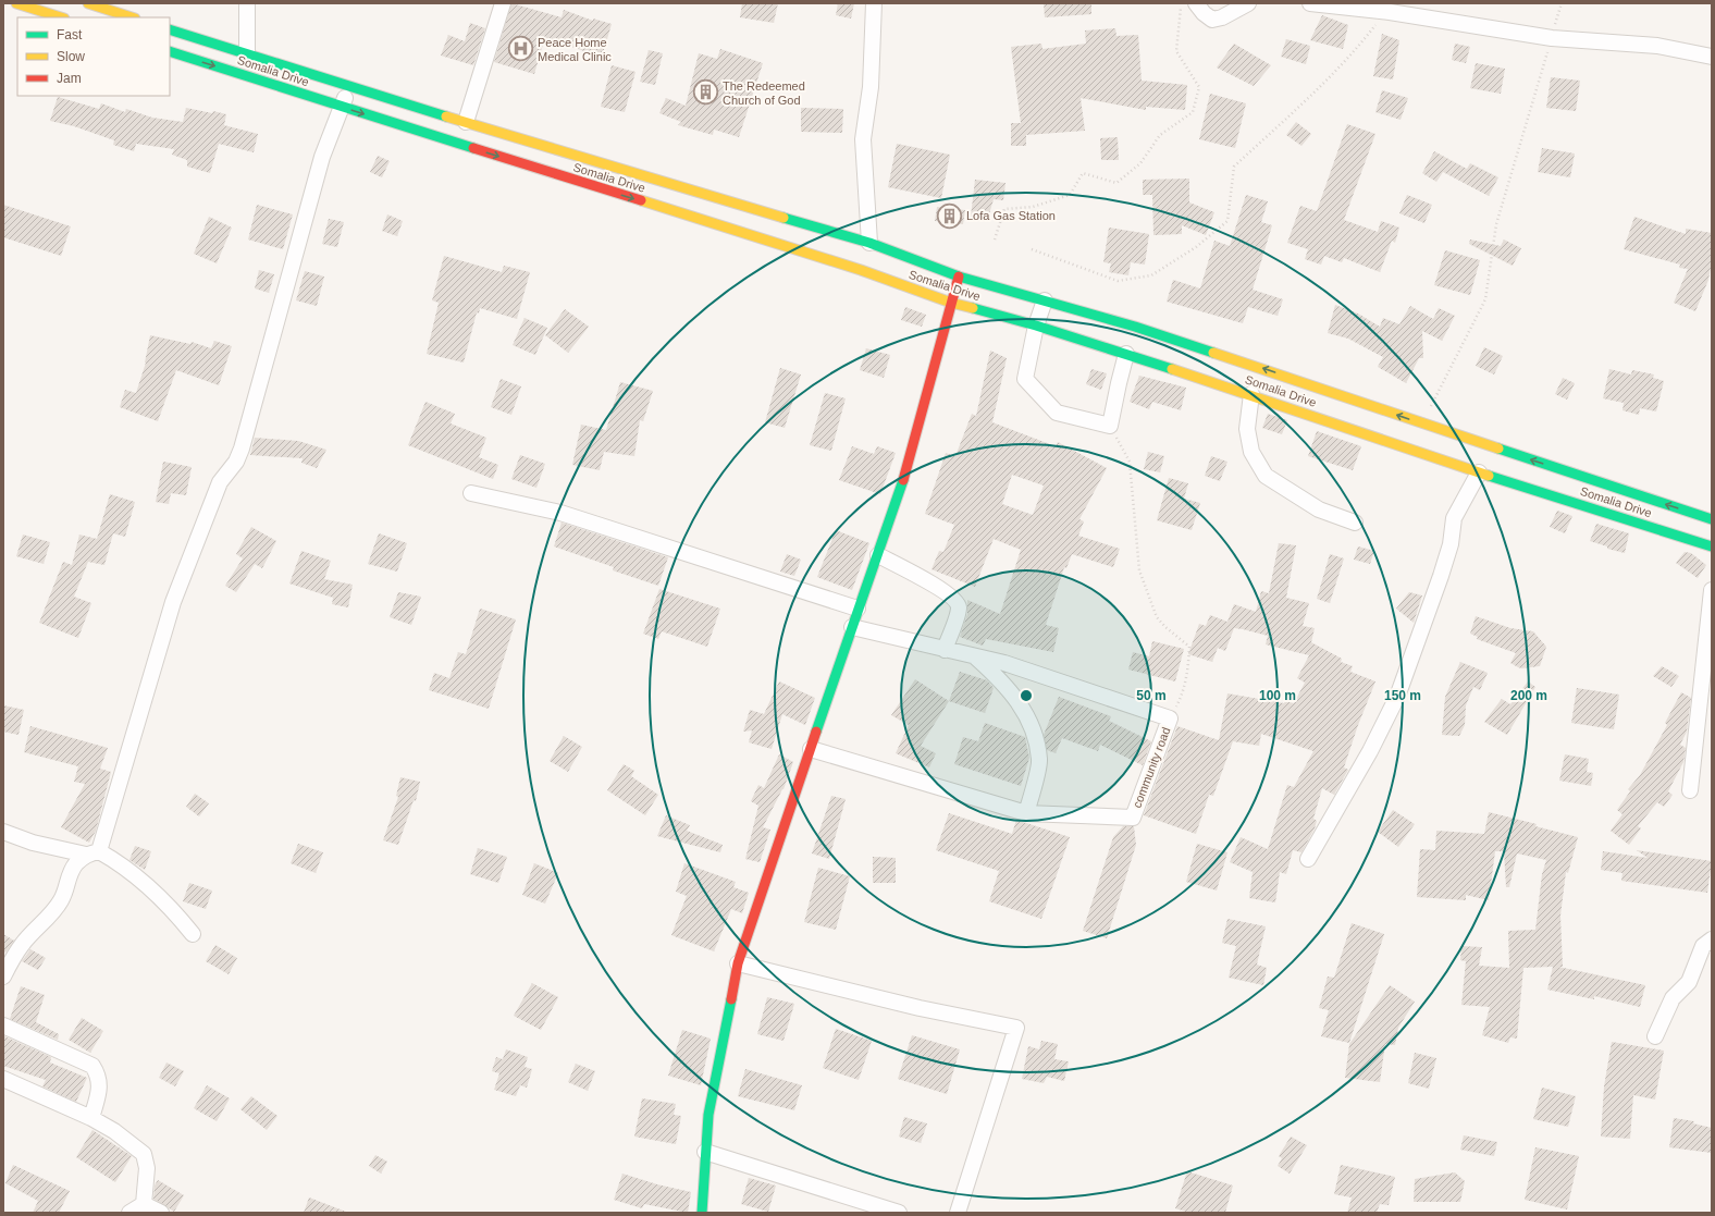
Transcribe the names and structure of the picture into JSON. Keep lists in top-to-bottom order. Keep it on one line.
{"streets":{"main road":["Somalia Drive"],"street":["community road"]},"places":{"hospital":["Peace Home Medical Clinic"],"building":["The Redeemed Church of God","Lofa Gas Station"]},"legend":["Fast","Slow","Jam"],"rings":["50 m","100 m","150 m","200 m"]}
